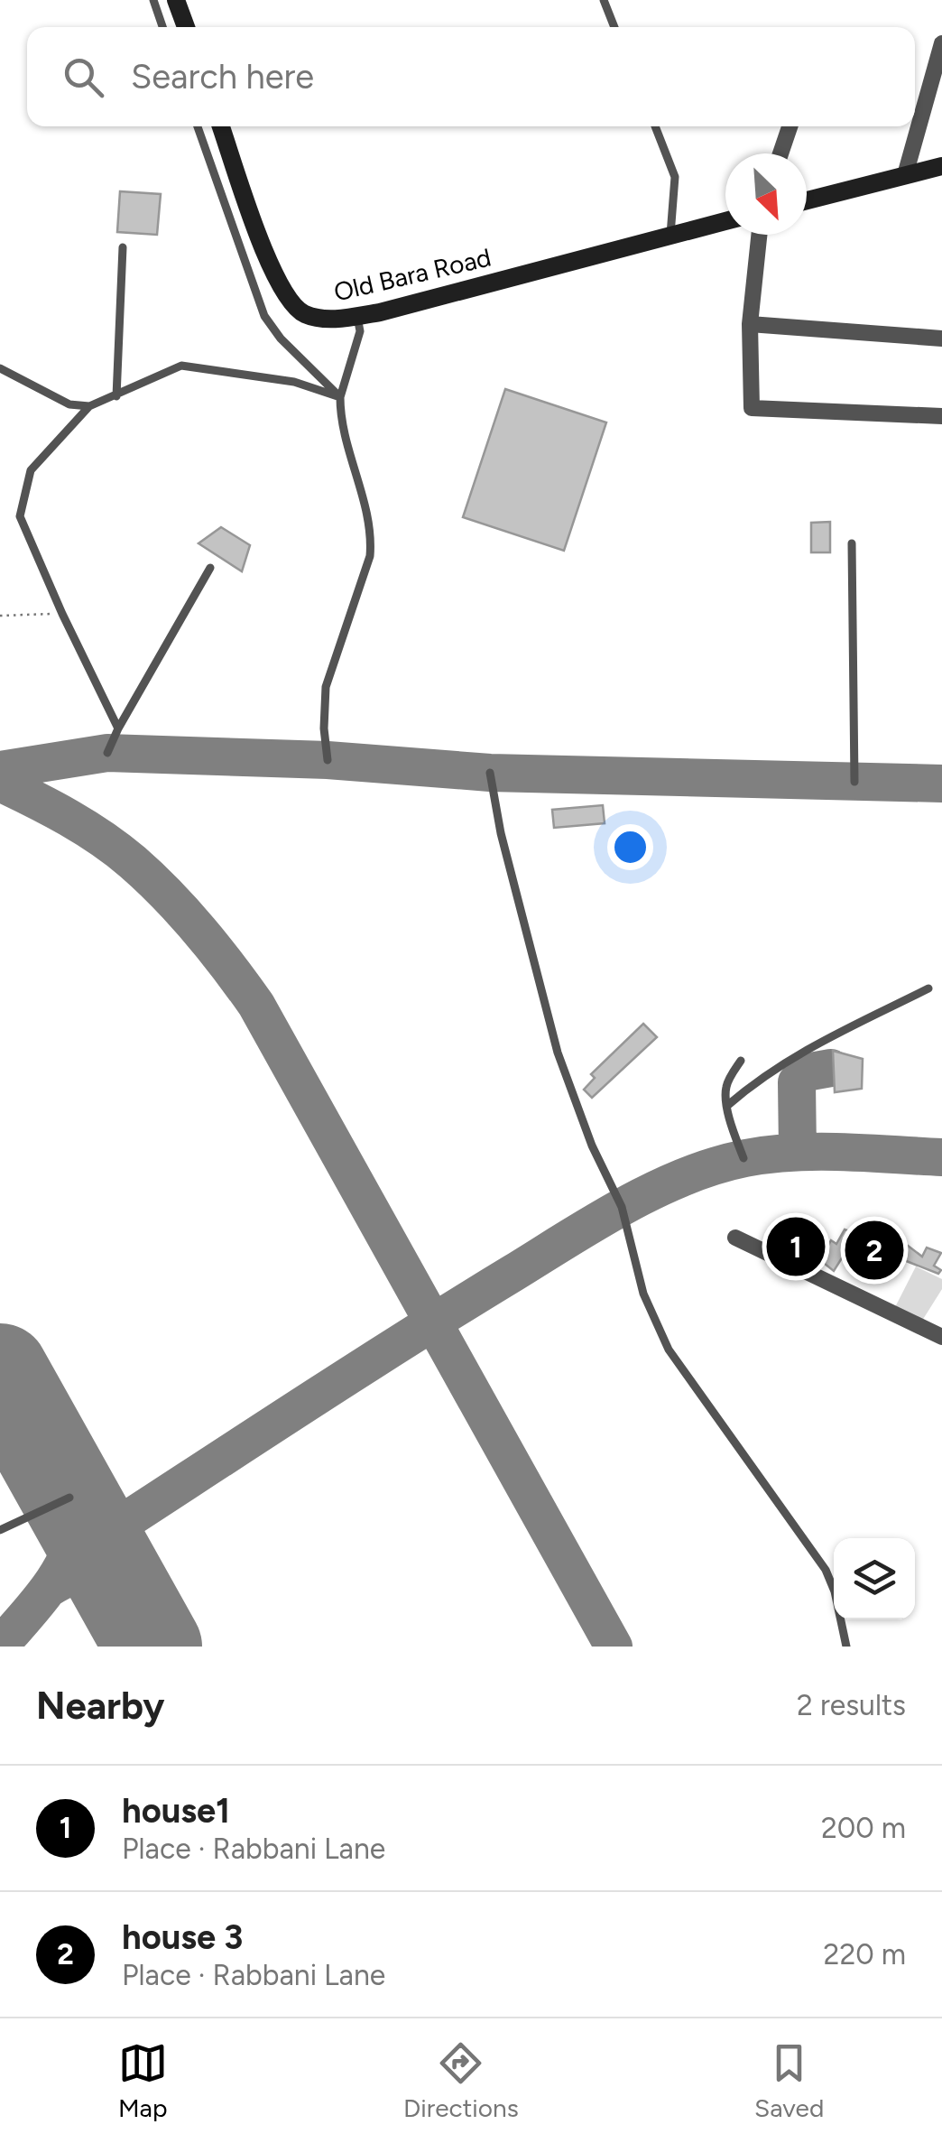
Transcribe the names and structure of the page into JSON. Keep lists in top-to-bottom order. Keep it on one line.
{"streets":{"street":["Old Bara Road"]},"north":"bottom right","page":{"search":"Search here","pins":["1","2"],"heading":["Nearby","2 results"],"list":[{"mark":"1","name":"house1","note":"Place · Rabbani Lane","value":"200 m"},{"mark":"2","name":"house 3","note":"Place · Rabbani Lane","value":"220 m"}],"nav":["Map","Directions","Saved"]}}
